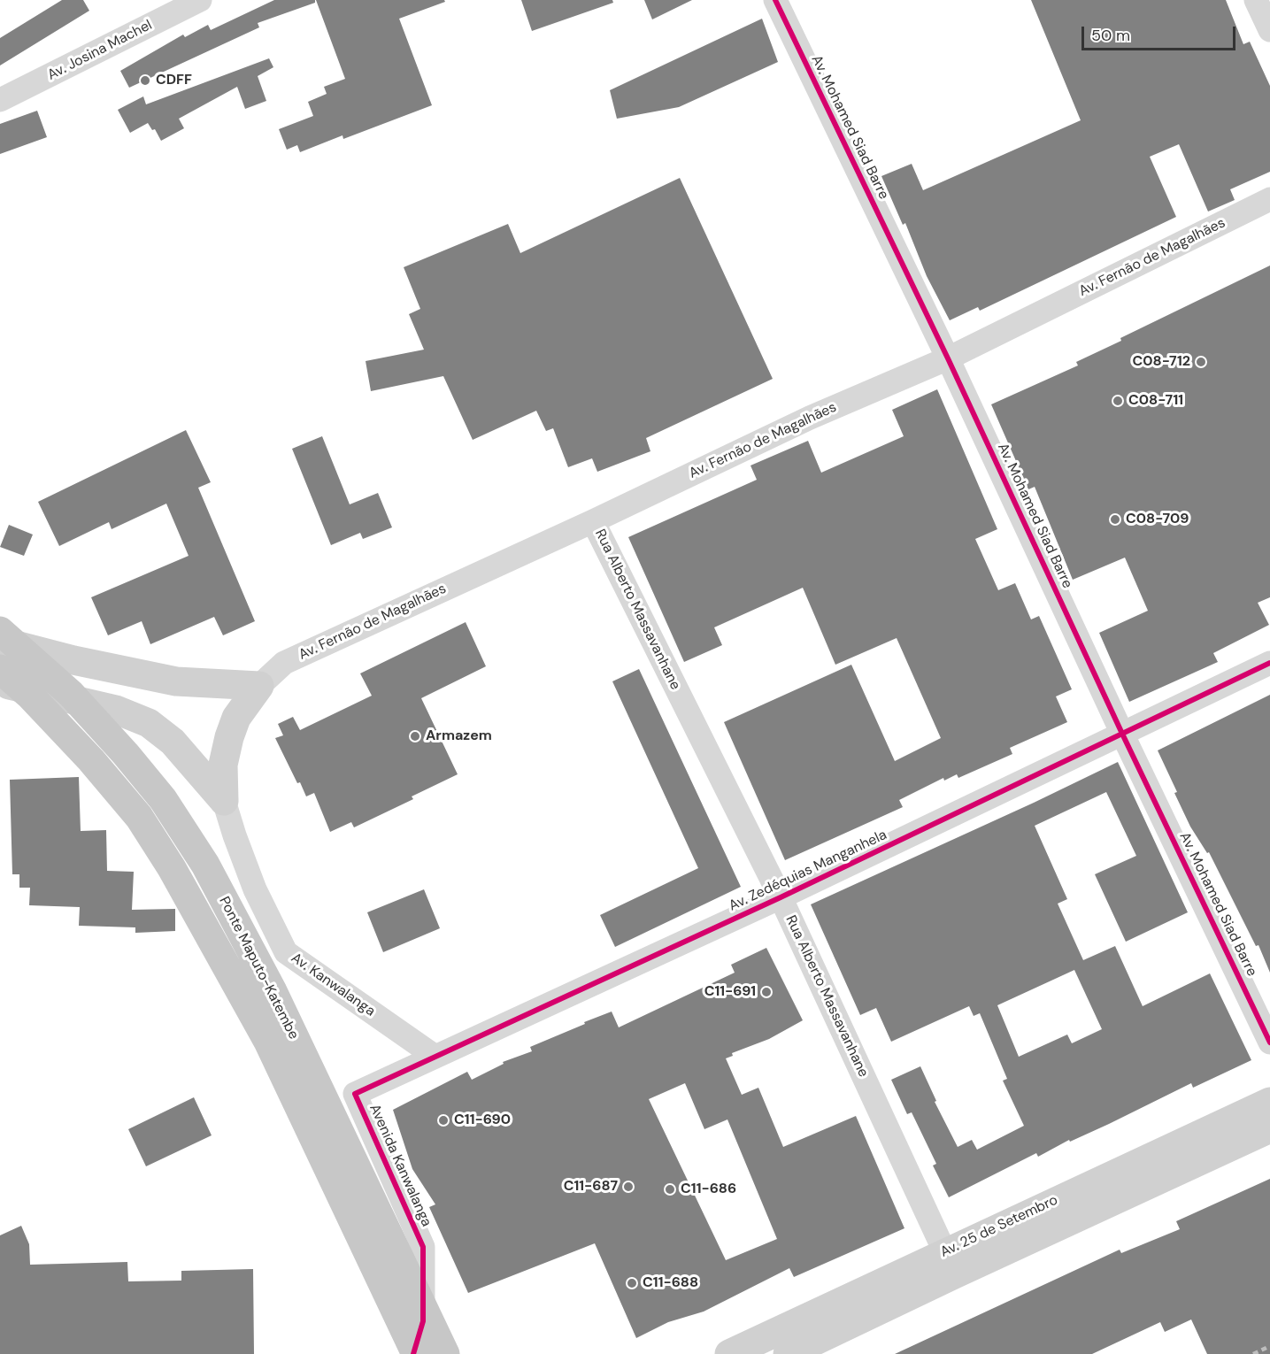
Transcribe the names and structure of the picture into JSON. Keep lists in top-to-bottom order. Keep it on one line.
{"streets":{"highway":["Ponte Maputo-Katembe"],"main road":["Av. 25 de Setembro"],"street":["Av. Josina Machel","Av. Mohamed Siad Barre","Av. Fernão de Magalhães","Rua Alberto Massavanhane","Av. Zedéquias Manganhela","Av. Kanwalanga","Avenida Kanwalanga"]},"crossings":[["Av. Mohamed Siad Barre","Av. Fernão de Magalhães"],["Av. Mohamed Siad Barre","Av. Zedéquias Manganhela"],["Av. Fernão de Magalhães","Rua Alberto Massavanhane"],["Rua Alberto Massavanhane","Av. Zedéquias Manganhela"],["Rua Alberto Massavanhane","Av. 25 de Setembro"],["Av. Zedéquias Manganhela","Av. Kanwalanga"],["Av. Zedéquias Manganhela","Avenida Kanwalanga"],["Ponte Maputo-Katembe","Avenida Kanwalanga"]],"places":["CDFF","C08-712","C08-711","C08-709","Armazem","C11-691","C11-690","C11-687","C11-686","C11-688"],"scale_bar":"50 m"}
